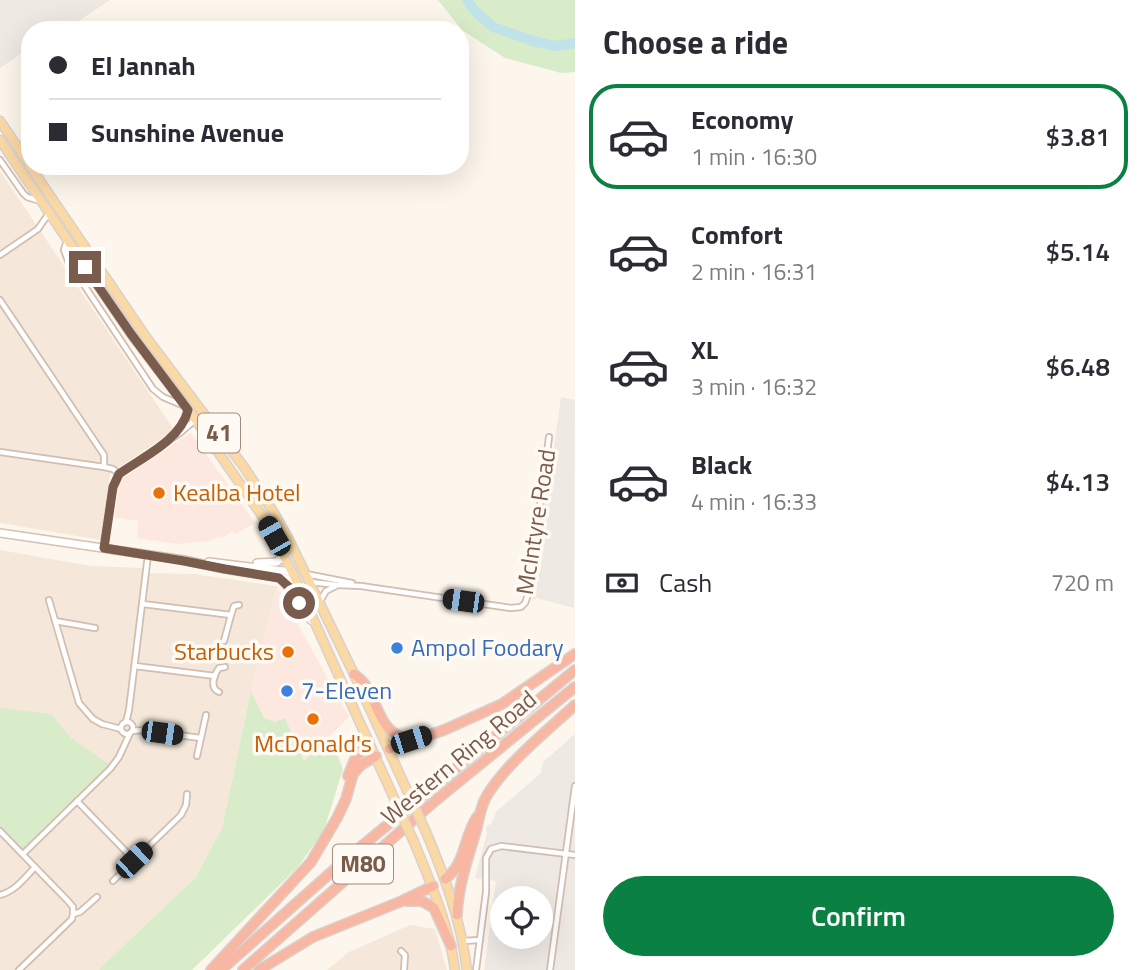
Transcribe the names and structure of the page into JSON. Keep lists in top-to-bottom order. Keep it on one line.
{"streets":{"highway":["Western Ring Road","M80"],"main road":["41"],"street":["McIntyre Road"]},"places":["Kealba Hotel","Ampol Foodary","Starbucks","7-Eleven","McDonald's"],"page":{"heading":"Choose a ride","banner":["El Jannah","Sunshine Avenue"],"list":[{"name":"Economy","note":"1 min · 16:30","value":"$3.81"},{"name":"Comfort","note":"2 min · 16:31","value":"$5.14"},{"name":"XL","note":"3 min · 16:32","value":"$6.48"},{"name":"Black","note":"4 min · 16:33","value":"$4.13"}],"pay":["Cash","720 m"],"buttons":"Confirm"}}
